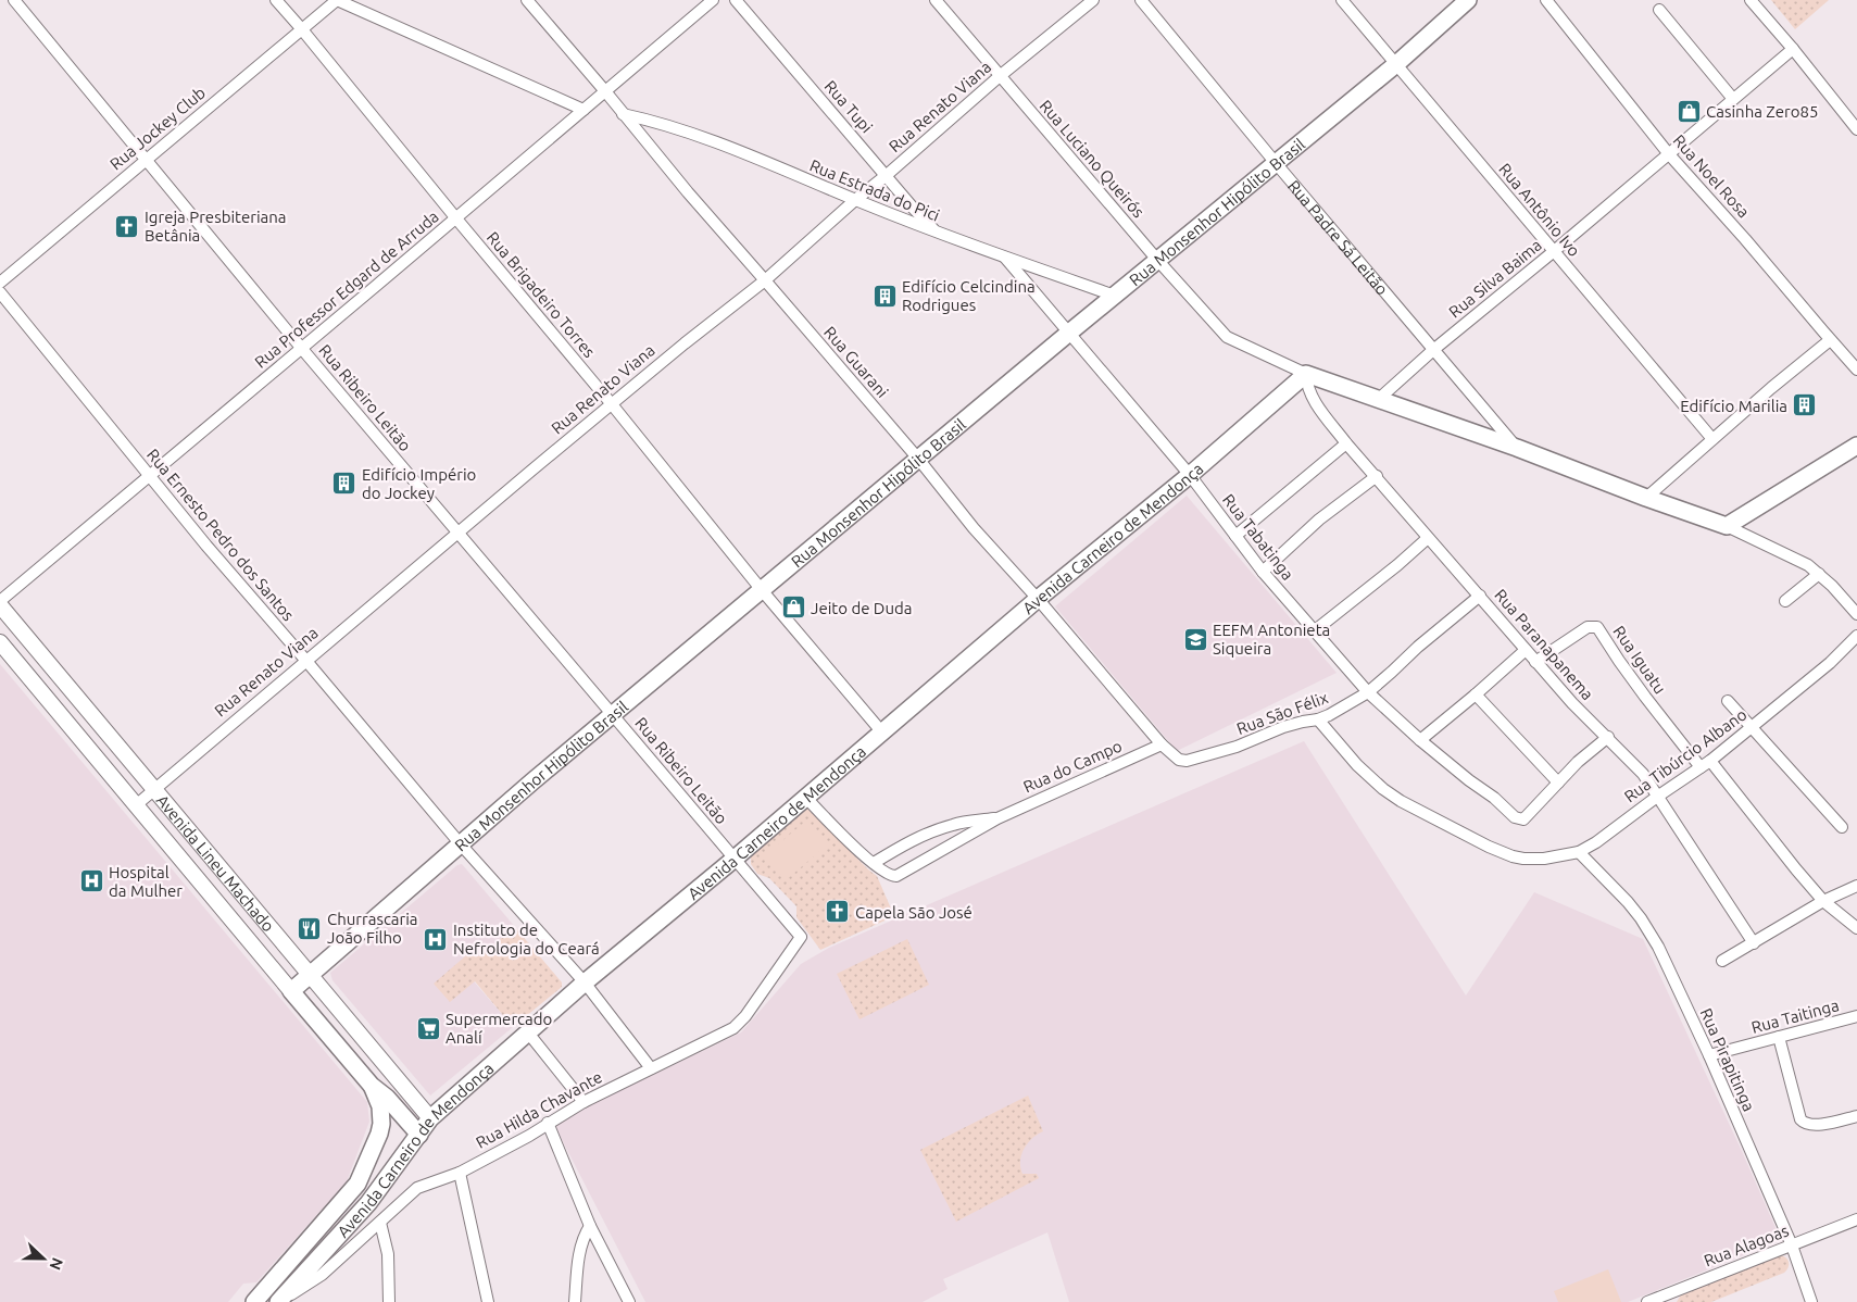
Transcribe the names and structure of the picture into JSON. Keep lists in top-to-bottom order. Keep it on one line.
{"streets":{"main road":["Rua Monsenhor Hipólito Brasil","Rua Padre Sá Leitão","Avenida Carneiro de Mendonça","Avenida Lineu Machado"],"street":["Rua Tupi","Rua Renato Viana","Rua Jockey Club","Rua Luciano Queirós","Rua Noel Rosa","Rua Estrada do Pici","Rua Antônio Ivo","Rua Silva Baima","Rua Professor Edgard de Arruda","Rua Brigadeiro Torres","Rua Guarani","Rua Ribeiro Leitão","Rua Ernesto Pedro dos Santos","Rua Tabatinga","Rua Paranapanema","Rua Iguatu","Rua São Félix","Rua Tibúrcio Albano","Rua do Campo","Rua Taitinga","Rua Pirapitinga","Rua Hilda Chavante","Rua Alagoas"]},"crossings":[["Rua Tupi","Rua Renato Viana"],["Rua Tupi","Rua Estrada do Pici"],["Rua Renato Viana","Rua Luciano Queirós"],["Rua Renato Viana","Rua Estrada do Pici"],["Rua Renato Viana","Rua Brigadeiro Torres"],["Rua Renato Viana","Rua Guarani"],["Rua Renato Viana","Rua Ribeiro Leitão"],["Rua Renato Viana","Rua Ernesto Pedro dos Santos"],["Rua Renato Viana","Avenida Lineu Machado"],["Rua Jockey Club","Rua Brigadeiro Torres"],["Rua Jockey Club","Rua Ribeiro Leitão"],["Rua Luciano Queirós","Rua Monsenhor Hipólito Brasil"],["Rua Luciano Queirós","Rua Padre Sá Leitão"],["Rua Noel Rosa","Rua Silva Baima"],["Rua Estrada do Pici","Rua Monsenhor Hipólito Brasil"],["Rua Estrada do Pici","Rua Guarani"],["Rua Estrada do Pici","Rua Tabatinga"],["Rua Antônio Ivo","Rua Monsenhor Hipólito Brasil"],["Rua Antônio Ivo","Rua Silva Baima"],["Rua Monsenhor Hipólito Brasil","Rua Padre Sá Leitão"],["Rua Monsenhor Hipólito Brasil","Rua Brigadeiro Torres"],["Rua Monsenhor Hipólito Brasil","Rua Guarani"],["Rua Monsenhor Hipólito Brasil","Rua Ribeiro Leitão"],["Rua Monsenhor Hipólito Brasil","Rua Ernesto Pedro dos Santos"],["Rua Monsenhor Hipólito Brasil","Rua Tabatinga"],["Rua Monsenhor Hipólito Brasil","Avenida Lineu Machado"],["Rua Padre Sá Leitão","Rua Silva Baima"],["Rua Padre Sá Leitão","Avenida Carneiro de Mendonça"],["Rua Padre Sá Leitão","Rua Paranapanema"],["Rua Professor Edgard de Arruda","Rua Brigadeiro Torres"],["Rua Professor Edgard de Arruda","Rua Guarani"],["Rua Professor Edgard de Arruda","Rua Ribeiro Leitão"],["Rua Professor Edgard de Arruda","Rua Ernesto Pedro dos Santos"],["Rua Brigadeiro Torres","Avenida Carneiro de Mendonça"],["Rua Guarani","Avenida Carneiro de Mendonça"],["Rua Guarani","Rua São Félix"],["Rua Guarani","Rua do Campo"],["Rua Ribeiro Leitão","Avenida Carneiro de Mendonça"],["Rua Ribeiro Leitão","Rua Hilda Chavante"],["Rua Ernesto Pedro dos Santos","Avenida Carneiro de Mendonça"],["Rua Ernesto Pedro dos Santos","Rua Hilda Chavante"],["Rua Tabatinga","Avenida Carneiro de Mendonça"],["Rua Tabatinga","Rua São Félix"],["Avenida Carneiro de Mendonça","Rua Paranapanema"],["Avenida Carneiro de Mendonça","Rua do Campo"],["Avenida Carneiro de Mendonça","Avenida Lineu Machado"],["Avenida Carneiro de Mendonça","Rua Hilda Chavante"],["Rua Paranapanema","Rua Iguatu"],["Rua Paranapanema","Rua São Félix"],["Rua Paranapanema","Rua Tibúrcio Albano"],["Rua Iguatu","Rua Tibúrcio Albano"],["Rua São Félix","Rua do Campo"],["Rua Tibúrcio Albano","Rua Pirapitinga"],["Rua Taitinga","Rua Pirapitinga"],["Rua Pirapitinga","Rua Alagoas"]],"places":{"shop":["Casinha Zero85","Jeito de Duda"],"church":["Igreja Presbiteriana Betânia","Capela São José"],"building":["Edifício Celcindina Rodrigues","Edifício Marilia","Edifício Império do Jockey"],"school or university":["EEFM Antonieta Siqueira"],"hospital":["Hospital da Mulher","Instituto de Nefrologia do Ceará"],"restaurant":["Churrascaria João Filho"],"supermarket":["Supermercado Analí"]},"north":"right"}
